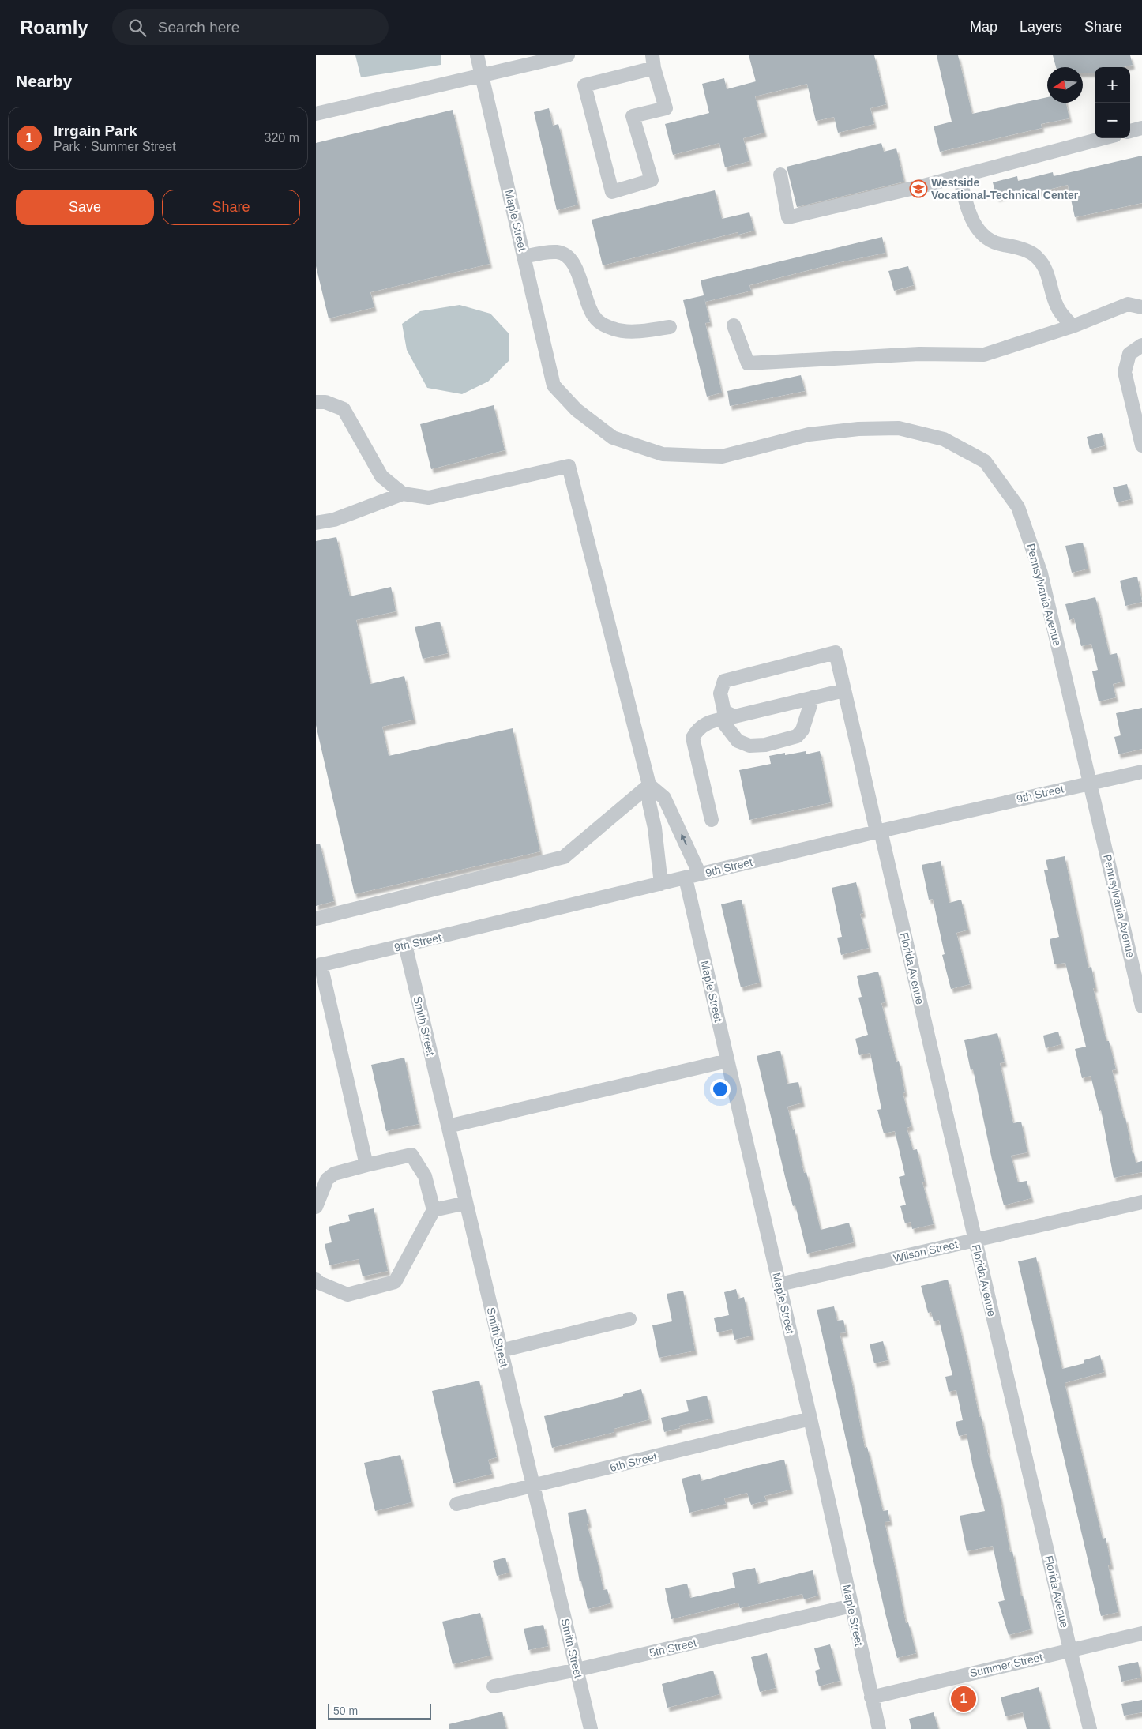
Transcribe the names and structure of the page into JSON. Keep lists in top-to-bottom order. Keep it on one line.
{"streets":{"street":["Maple Street","Pennsylvania Avenue","9th Street","Florida Avenue","Smith Street","Wilson Street","6th Street","5th Street","Summer Street"]},"crossings":[["Maple Street","Pennsylvania Avenue"],["Maple Street","9th Street"],["Maple Street","Wilson Street"],["Maple Street","6th Street"],["Maple Street","5th Street"],["Maple Street","Summer Street"],["Pennsylvania Avenue","9th Street"],["9th Street","Florida Avenue"],["9th Street","Smith Street"],["Florida Avenue","Wilson Street"],["Florida Avenue","Summer Street"],["Smith Street","6th Street"],["Smith Street","5th Street"]],"places":{"school or university":["Westside Vocational-Technical Center"]},"scale_bar":"50 m","north":"left","page":{"header":"Roamly","search":"Search here","nav":["Map","Layers","Share"],"heading":"Nearby","map_buttons":["+","−"],"list":[{"mark":"1","name":"Irrgain Park","note":"Park · Summer Street","value":"320 m"}],"buttons":["Save","Share"],"pins":"1","scale":"50 m"}}
